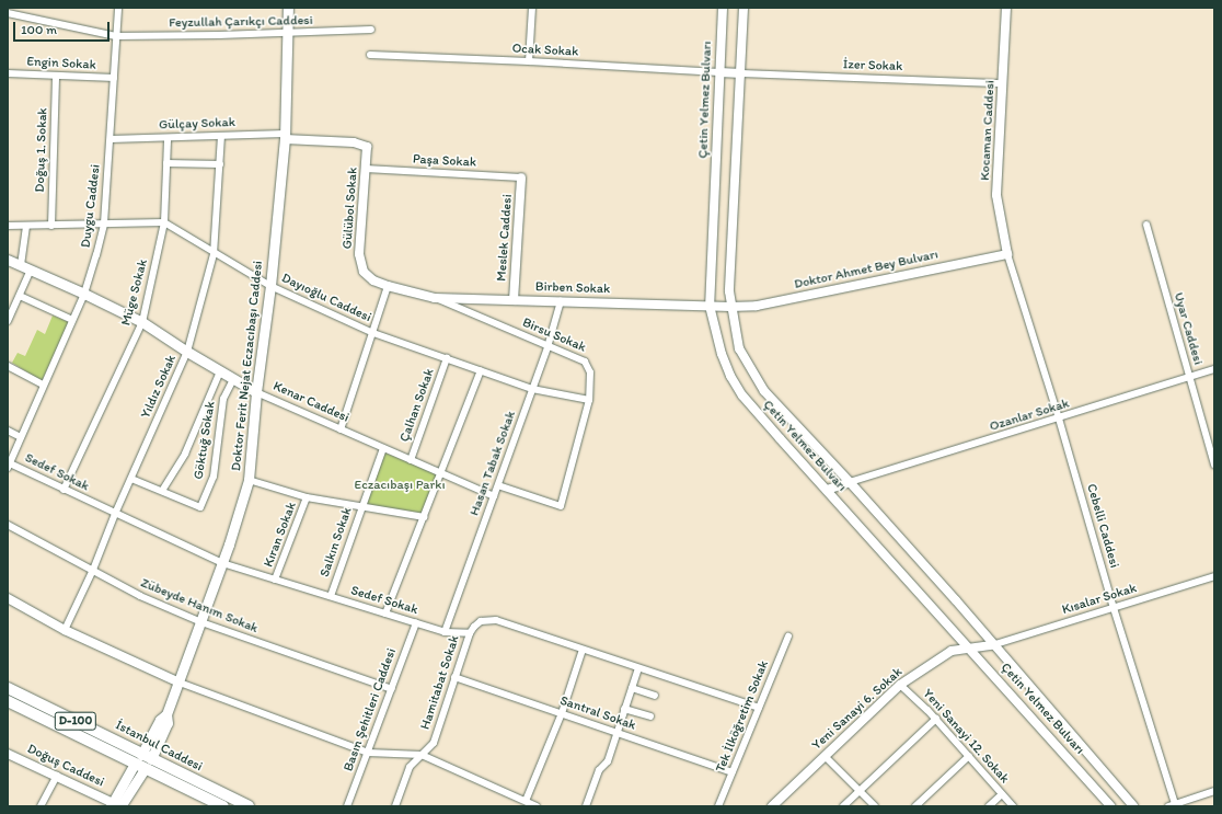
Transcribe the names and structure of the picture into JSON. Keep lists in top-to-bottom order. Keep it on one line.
{"streets":{"highway":["D-100","İstanbul Caddesi"],"main road":["Doktor Ferit Nejat Eczacıbaşı Caddesi","Kenar Caddesi"],"street":["Feyzullah Çarıkçı Caddesi","Ocak Sokak","Engin Sokak","İzer Sokak","Çetin Yelmez Bulvarı","Gülçay Sokak","Kocaman Caddesi","Doğuş 1. Sokak","Paşa Sokak","Duygu Caddesi","Gülübol Sokak","Meslek Caddesi","Doktor Ahmet Bey Bulvarı","Birben Sokak","Müge Sokak","Dayıoğlu Caddesi","Uyar Caddesi","Birsu Sokak","Yıldız Sokak","Çalhan Sokak","Ozanlar Sokak","Göktuğ Sokak","Hasan Tabak Sokak","Sedef Sokak","Cebelli Caddesi","Kıran Sokak","Salkın Sokak","Kısalar Sokak","Zübeyde Hanım Sokak","Hamitabat Sokak","Yeni Sanayi 6. Sokak","Basın Şehitleri Caddesi","Santral Sokak","Tek İlköğretim Sokak","Yeni Sanayi 12. Sokak","Doğuş Caddesi"]},"crossings":[["Feyzullah Çarıkçı Caddesi","Duygu Caddesi"],["Feyzullah Çarıkçı Caddesi","Doktor Ferit Nejat Eczacıbaşı Caddesi"],["Ocak Sokak","Çetin Yelmez Bulvarı"],["Engin Sokak","Doğuş 1. Sokak"],["Engin Sokak","Duygu Caddesi"],["İzer Sokak","Çetin Yelmez Bulvarı"],["İzer Sokak","Kocaman Caddesi"],["Çetin Yelmez Bulvarı","Doktor Ahmet Bey Bulvarı"],["Çetin Yelmez Bulvarı","Birben Sokak"],["Çetin Yelmez Bulvarı","Ozanlar Sokak"],["Çetin Yelmez Bulvarı","Kısalar Sokak"],["Çetin Yelmez Bulvarı","Yeni Sanayi 6. Sokak"],["Gülçay Sokak","Duygu Caddesi"],["Gülçay Sokak","Gülübol Sokak"],["Gülçay Sokak","Müge Sokak"],["Gülçay Sokak","Doktor Ferit Nejat Eczacıbaşı Caddesi"],["Gülçay Sokak","Yıldız Sokak"],["Kocaman Caddesi","Doktor Ahmet Bey Bulvarı"],["Kocaman Caddesi","Cebelli Caddesi"],["Paşa Sokak","Gülübol Sokak"],["Paşa Sokak","Meslek Caddesi"],["Duygu Caddesi","Kenar Caddesi"],["Duygu Caddesi","Sedef Sokak"],["Gülübol Sokak","Birsu Sokak"],["Meslek Caddesi","Birben Sokak"],["Doktor Ahmet Bey Bulvarı","Birben Sokak"],["Doktor Ahmet Bey Bulvarı","Cebelli Caddesi"],["Birben Sokak","Birsu Sokak"],["Birben Sokak","Hasan Tabak Sokak"],["Müge Sokak","Dayıoğlu Caddesi"],["Müge Sokak","Kenar Caddesi"],["Müge Sokak","Sedef Sokak"],["Dayıoğlu Caddesi","Birsu Sokak"],["Dayıoğlu Caddesi","Doktor Ferit Nejat Eczacıbaşı Caddesi"],["Dayıoğlu Caddesi","Yıldız Sokak"],["Dayıoğlu Caddesi","Çalhan Sokak"],["Dayıoğlu Caddesi","Hasan Tabak Sokak"],["Uyar Caddesi","Ozanlar Sokak"],["Birsu Sokak","Hasan Tabak Sokak"],["Doktor Ferit Nejat Eczacıbaşı Caddesi","Kenar Caddesi"],["Doktor Ferit Nejat Eczacıbaşı Caddesi","Sedef Sokak"],["Doktor Ferit Nejat Eczacıbaşı Caddesi","Zübeyde Hanım Sokak"],["Doktor Ferit Nejat Eczacıbaşı Caddesi","İstanbul Caddesi"],["Doktor Ferit Nejat Eczacıbaşı Caddesi","Doğuş Caddesi"],["Yıldız Sokak","Kenar Caddesi"],["Yıldız Sokak","Sedef Sokak"],["Yıldız Sokak","Zübeyde Hanım Sokak"],["Kenar Caddesi","Çalhan Sokak"],["Kenar Caddesi","Göktuğ Sokak"],["Kenar Caddesi","Hasan Tabak Sokak"],["Kenar Caddesi","Salkın Sokak"],["Ozanlar Sokak","Cebelli Caddesi"],["Hasan Tabak Sokak","Sedef Sokak"],["Sedef Sokak","Kıran Sokak"],["Sedef Sokak","Salkın Sokak"],["Sedef Sokak","Hamitabat Sokak"],["Sedef Sokak","Basın Şehitleri Caddesi"],["Cebelli Caddesi","Kısalar Sokak"],["Kısalar Sokak","Yeni Sanayi 6. Sokak"],["Zübeyde Hanım Sokak","Basın Şehitleri Caddesi"],["Hamitabat Sokak","Santral Sokak"],["Yeni Sanayi 6. Sokak","Yeni Sanayi 12. Sokak"],["Santral Sokak","Tek İlköğretim Sokak"]],"parks":["Eczacıbaşı Parkı"],"scale_bar":"100 m"}
